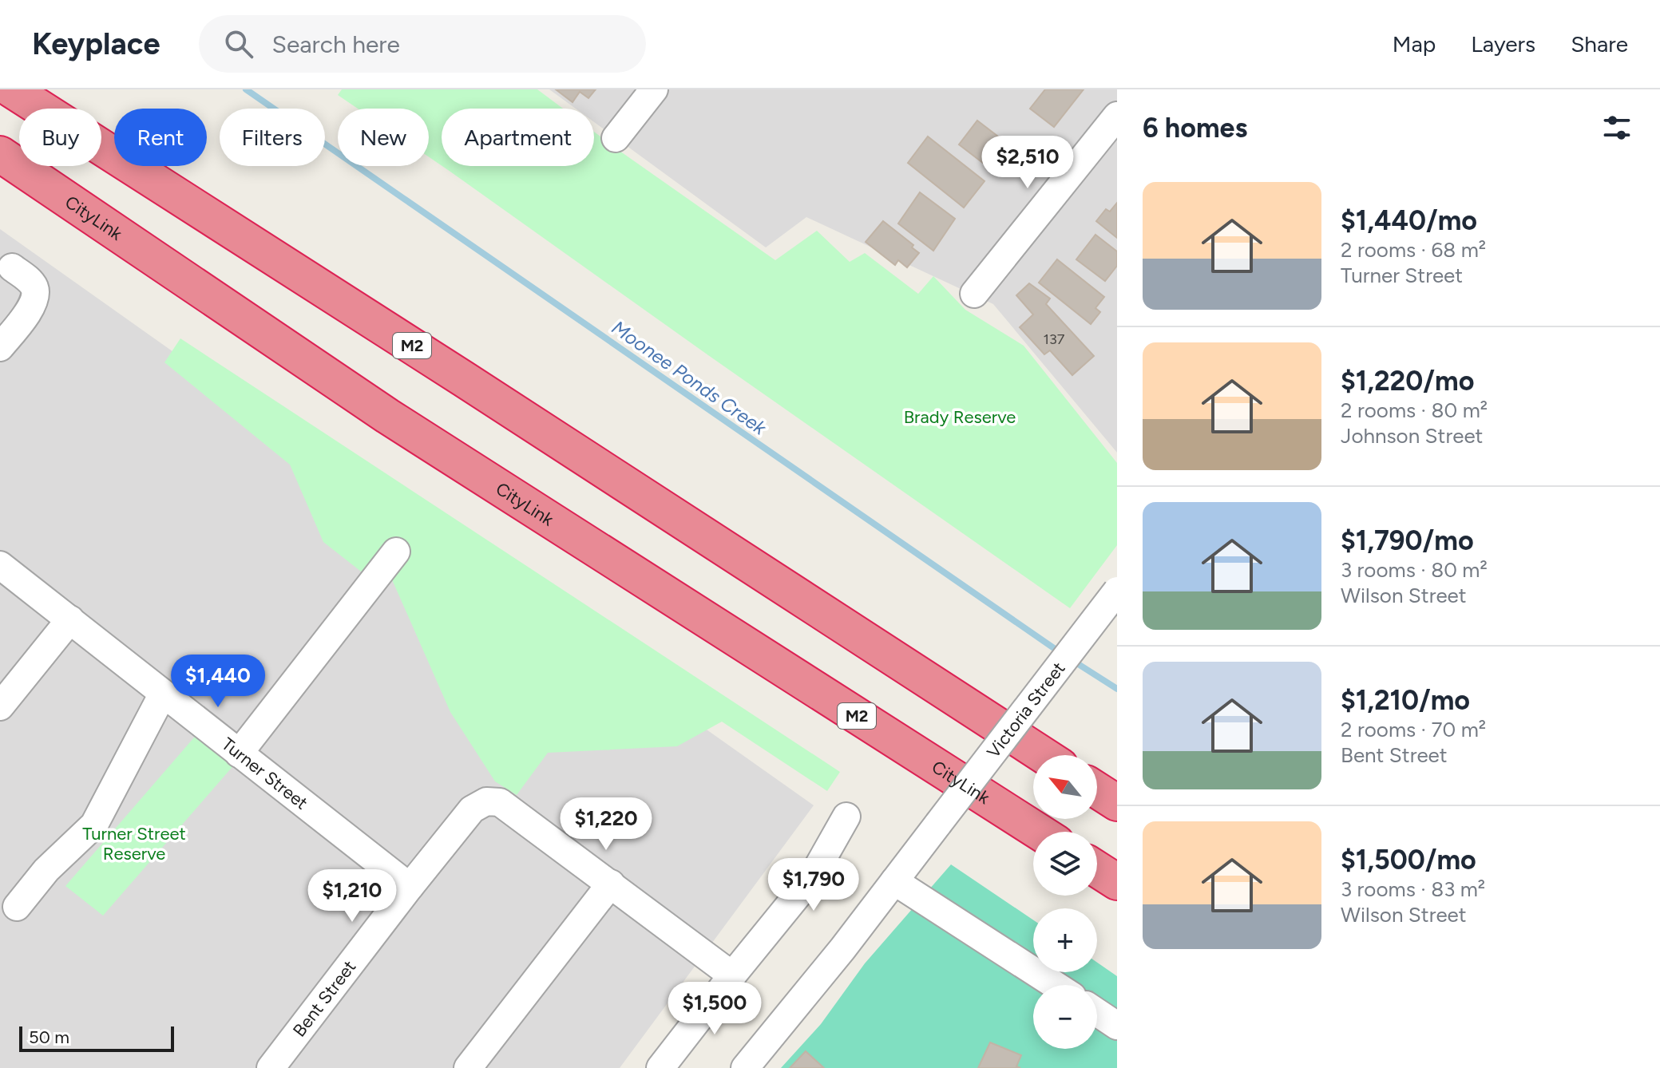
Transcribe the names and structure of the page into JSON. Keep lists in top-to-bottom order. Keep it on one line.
{"streets":{"highway":["CityLink","M2"],"street":["Victoria Street","Turner Street","Bent Street"]},"crossings":[["Turner Street","Bent Street"]],"water":["Moonee Ponds Creek"],"parks":["Brady Reserve","Turner Street Reserve"],"house_numbers":["137"],"scale_bar":"50 m","north":"top left","page":{"header":"Keyplace","search":"Search here","nav":["Map","Layers","Share"],"heading":"6 homes","chip":["Buy","Rent","Filters","New","Apartment"],"price":["$2,510","$1,440","$1,220","$1,790","$1,210","$1,500"],"list":[{"name":"$1,440/mo","note":"2 rooms · 68 m² · Turner Street"},{"name":"$1,220/mo","note":"2 rooms · 80 m² · Johnson Street"},{"name":"$1,790/mo","note":"3 rooms · 80 m² · Wilson Street"},{"name":"$1,210/mo","note":"2 rooms · 70 m² · Bent Street"},{"name":"$1,500/mo","note":"3 rooms · 83 m² · Wilson Street"}],"map_buttons":["+","−"],"scale":"50 m"}}
